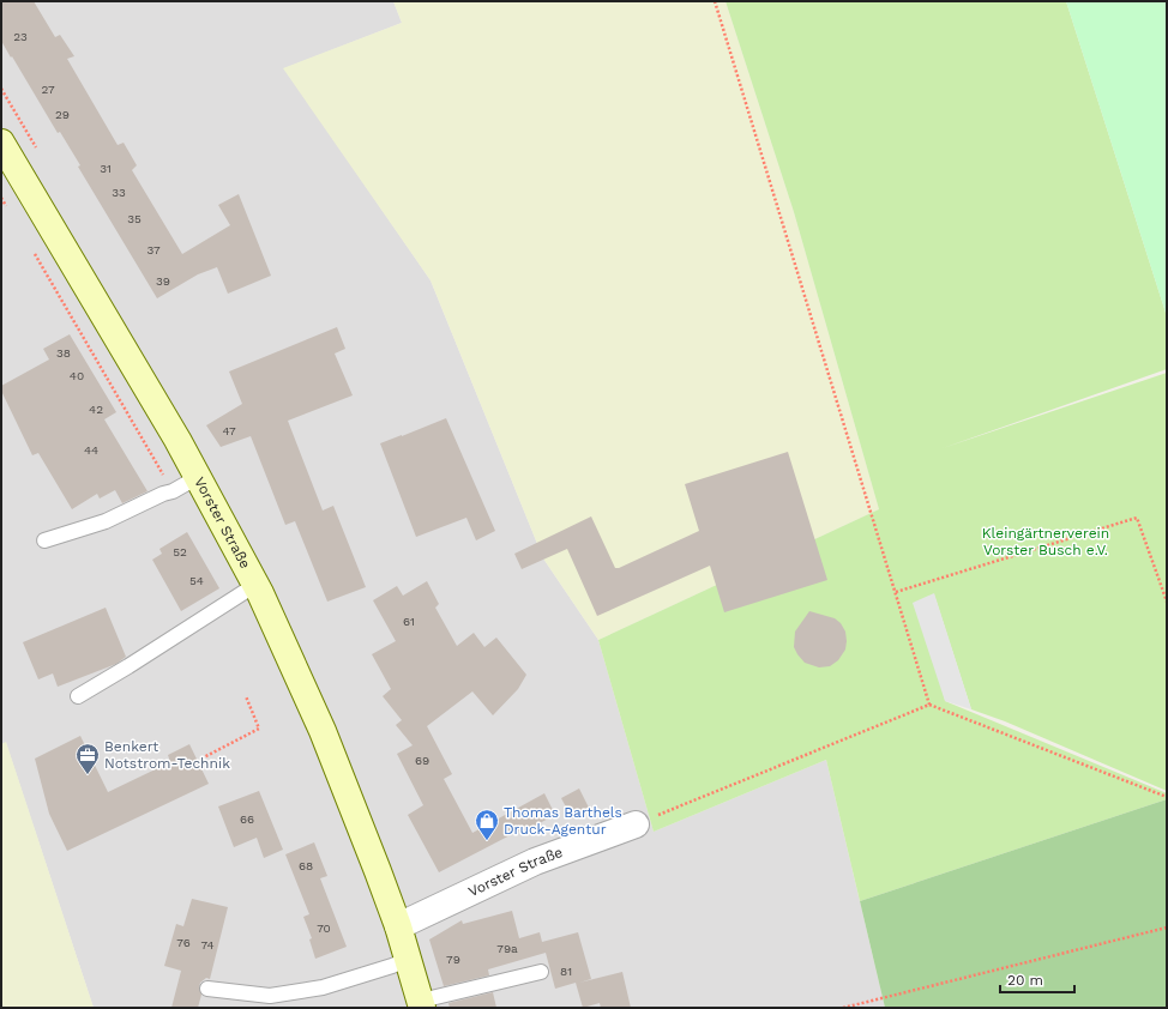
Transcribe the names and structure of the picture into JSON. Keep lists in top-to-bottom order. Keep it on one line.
{"streets":{"main road":["Vorster Straße"]},"parks":["Kleingärtnerverein Vorster Busch e.V."],"places":{"office":["Benkert Notstrom-Technik"],"shop":["Thomas Barthels Druck-Agentur"]},"house_numbers":["23","27","29","31","33","35","37","39","38","40","42","47","44","52","54","61","69","66","68","70","76","74","79a","79","81"],"scale_bar":"20 m"}
